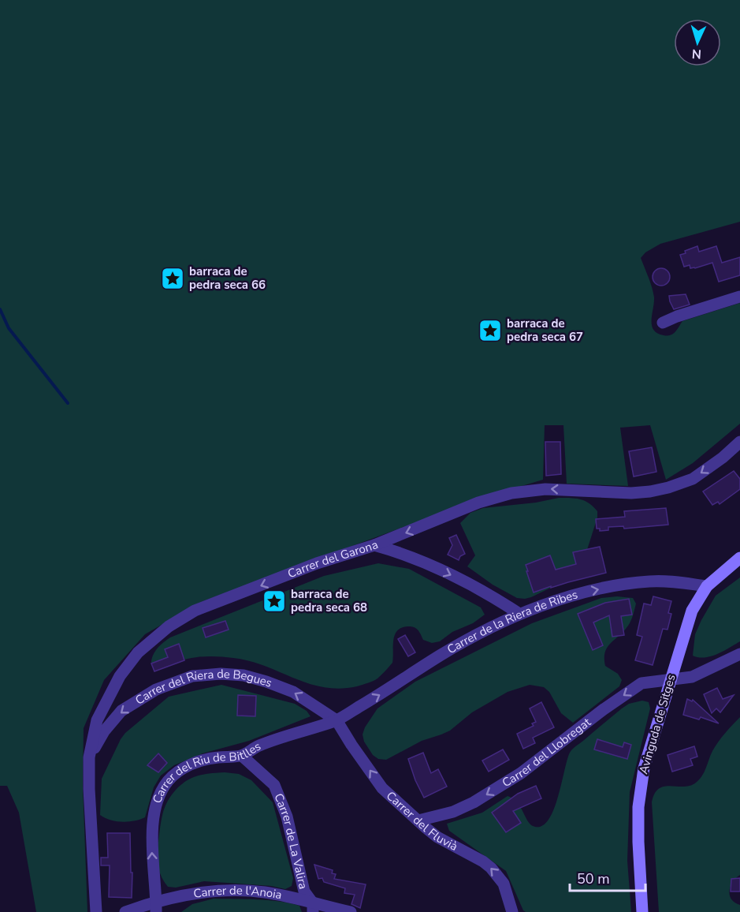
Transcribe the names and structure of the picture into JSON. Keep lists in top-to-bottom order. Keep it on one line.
{"streets":{"street":["Carrer del Garona","Carrer de la Riera de Ribes","Carrer del Riera de Begues","Avinguda de Sitges","Carrer del Llobregat","Carrer del Riu de Bitlles","Carrer del Fluvià","Carrer de La Valira","Carrer de l'Anoia"]},"crossings":[["Carrer del Garona","Carrer del Riera de Begues"],["Carrer de la Riera de Ribes","Carrer del Riera de Begues"],["Carrer de la Riera de Ribes","Avinguda de Sitges"],["Carrer de la Riera de Ribes","Carrer del Riu de Bitlles"],["Carrer de la Riera de Ribes","Carrer del Fluvià"],["Carrer del Riera de Begues","Carrer del Riu de Bitlles"],["Carrer del Riera de Begues","Carrer del Fluvià"],["Avinguda de Sitges","Carrer del Llobregat"],["Carrer del Llobregat","Carrer del Fluvià"],["Carrer del Riu de Bitlles","Carrer del Fluvià"],["Carrer del Riu de Bitlles","Carrer de La Valira"],["Carrer del Riu de Bitlles","Carrer de l'Anoia"],["Carrer de La Valira","Carrer de l'Anoia"]],"one_way":["Carrer del Garona","Carrer de la Riera de Ribes","Carrer del Riera de Begues","Carrer del Llobregat","Carrer del Riu de Bitlles","Carrer del Fluvià"],"places":{"place":["barraca de pedra seca 66","barraca de pedra seca 67","barraca de pedra seca 68"]},"scale_bar":"50 m","north":"bottom"}
